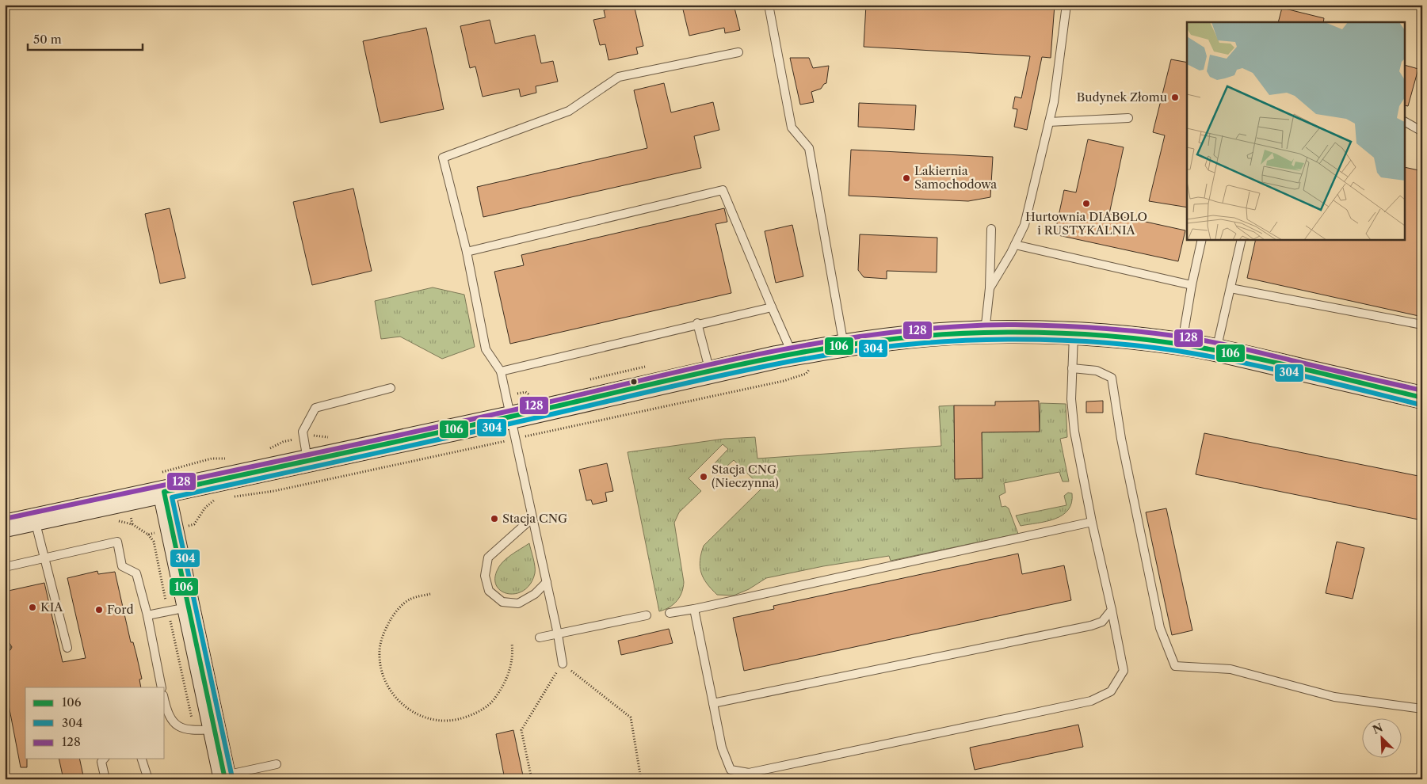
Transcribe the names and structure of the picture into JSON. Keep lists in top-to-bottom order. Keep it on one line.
{"places":["Budynek Złomu","Lakiernia Samochodowa","Hurtownia DIABOLO i RUSTYKALNIA","Stacja CNG (Nieczynna)","Stacja CNG","KIA","Ford"],"lines":["transit line 128","transit line 106","transit line 304"],"legend":["106","304","128"],"scale_bar":"50 m","north":"top left"}
